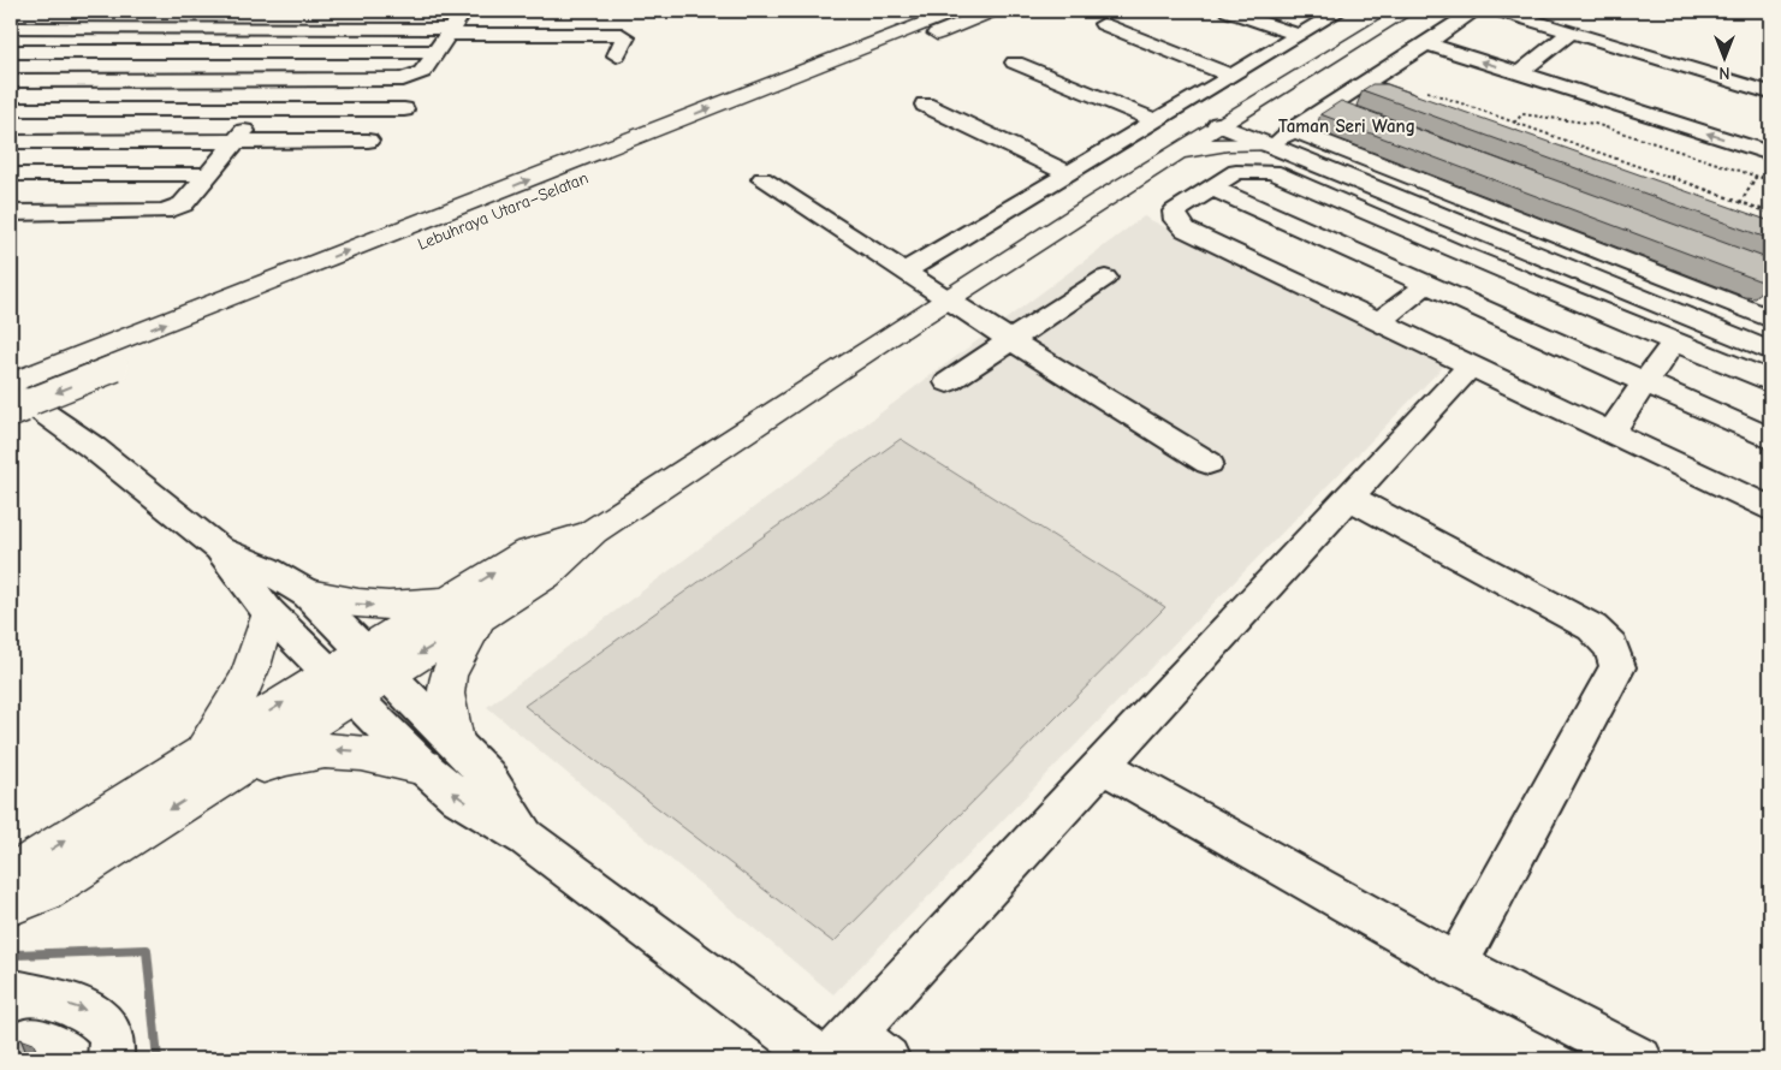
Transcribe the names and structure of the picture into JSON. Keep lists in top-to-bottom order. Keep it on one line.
{"streets":{"main road":["Lebuhraya Utara–Selatan"]},"districts":["Taman Seri Wang"],"north":"bottom"}
